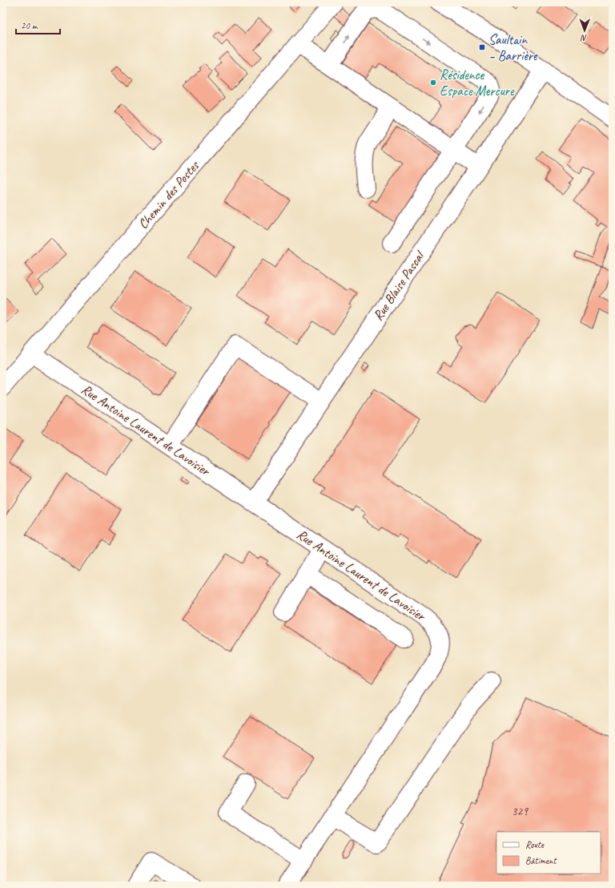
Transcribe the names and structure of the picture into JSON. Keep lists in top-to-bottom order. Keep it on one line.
{"streets":{"street":["Chemin des Postes","Rue Blaise Pascal","Rue Antoine Laurent de Lavoisier"]},"crossings":[["Chemin des Postes","Rue Antoine Laurent de Lavoisier"],["Rue Blaise Pascal","Rue Antoine Laurent de Lavoisier"]],"places":{"transit":["Saultain – Barrière"],"other":["Résidence Espace Mercure"]},"house_numbers":["329"],"legend":["Route","Bâtiment"],"scale_bar":"20 m","north":"bottom"}
